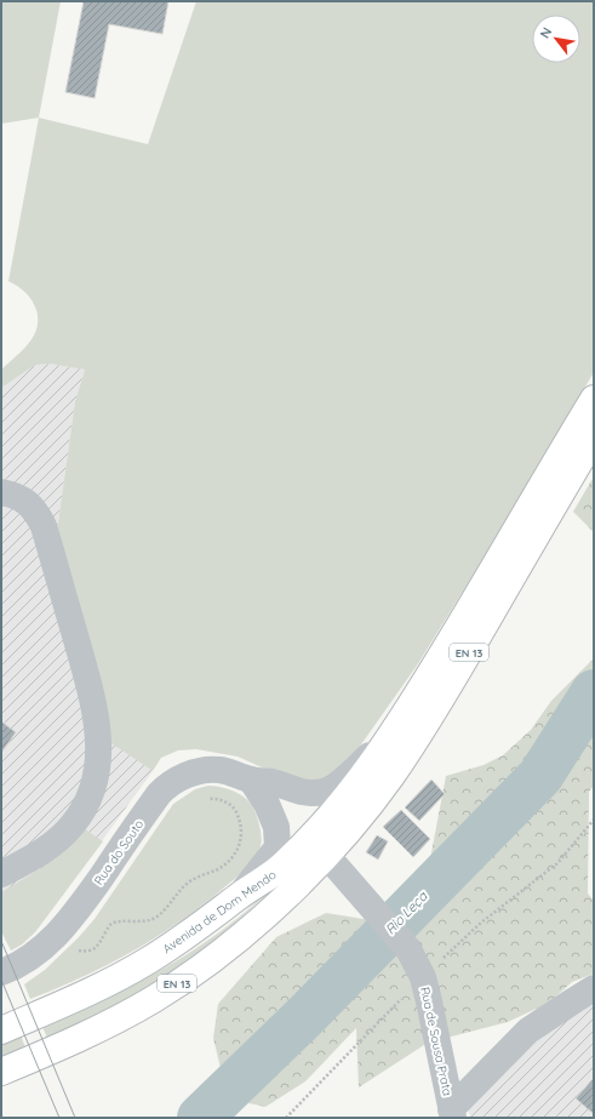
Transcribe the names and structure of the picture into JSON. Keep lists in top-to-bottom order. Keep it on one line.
{"streets":{"main road":["EN 13","Avenida de Dom Mendo"],"street":["Rua do Souto","Rua de Sousa Prata"]},"crossings":[["EN 13","Rua do Souto"],["EN 13","Avenida de Dom Mendo"],["EN 13","Rua de Sousa Prata"],["Rua do Souto","Avenida de Dom Mendo"],["Avenida de Dom Mendo","Rua de Sousa Prata"]],"water":["Rio Leça"],"north":"top left"}
